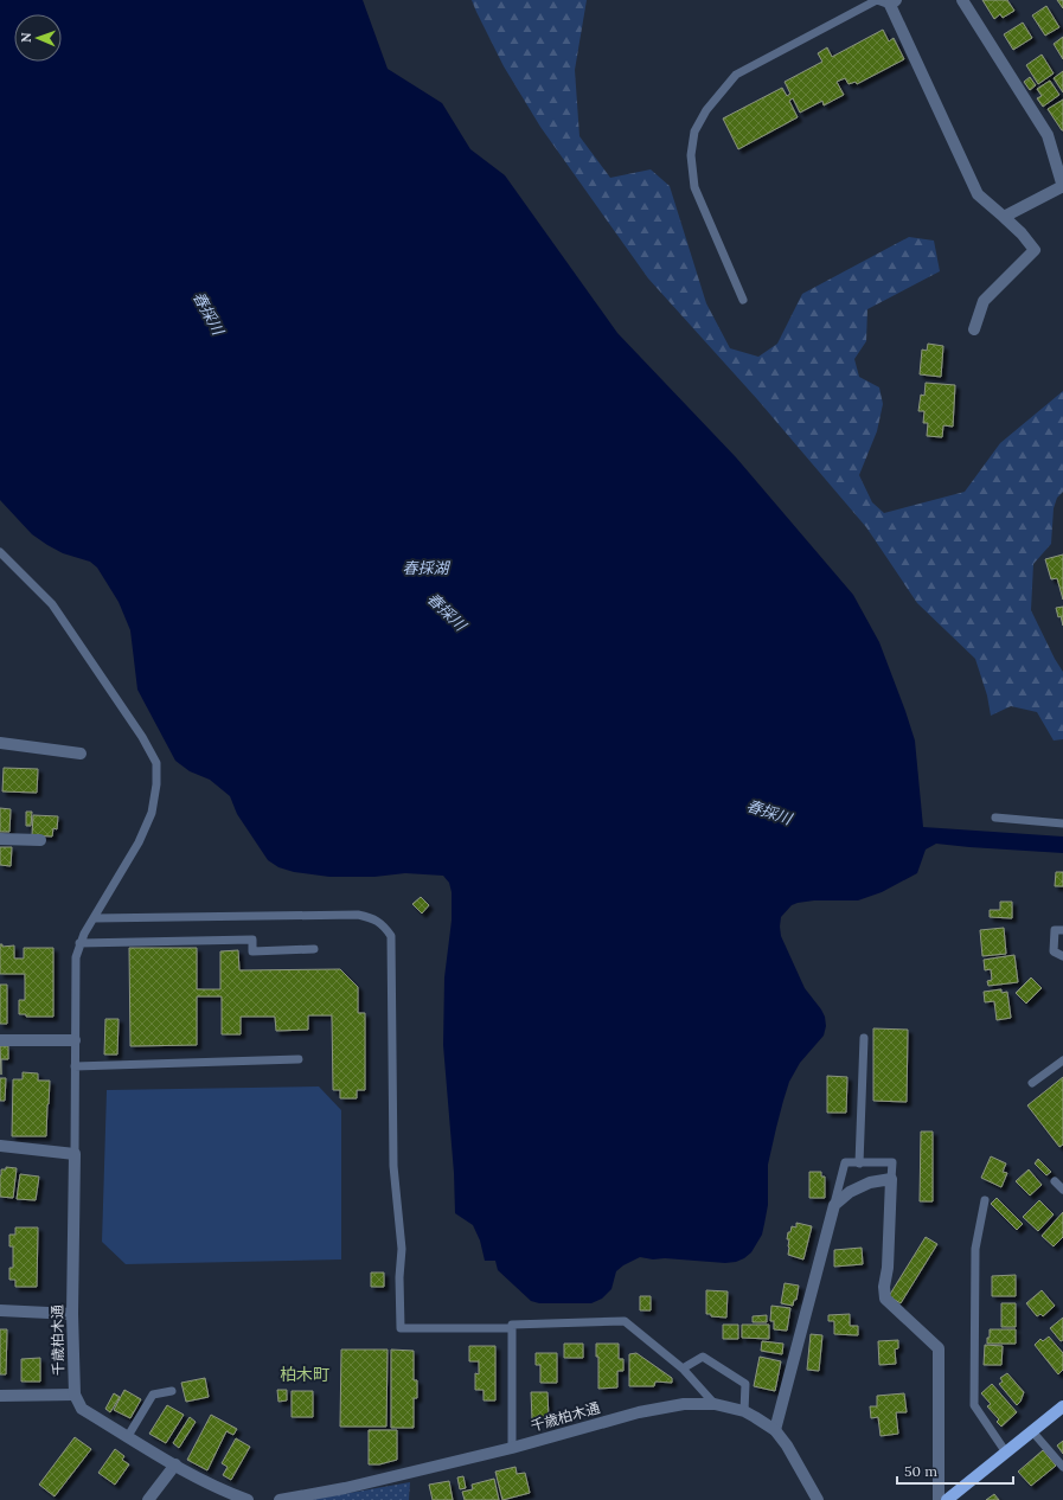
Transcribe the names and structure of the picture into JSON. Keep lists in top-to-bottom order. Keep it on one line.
{"streets":{"street":["千歳柏木通"]},"districts":["柏木町"],"water":["春採川","春採湖"],"scale_bar":"50 m","north":"left"}
